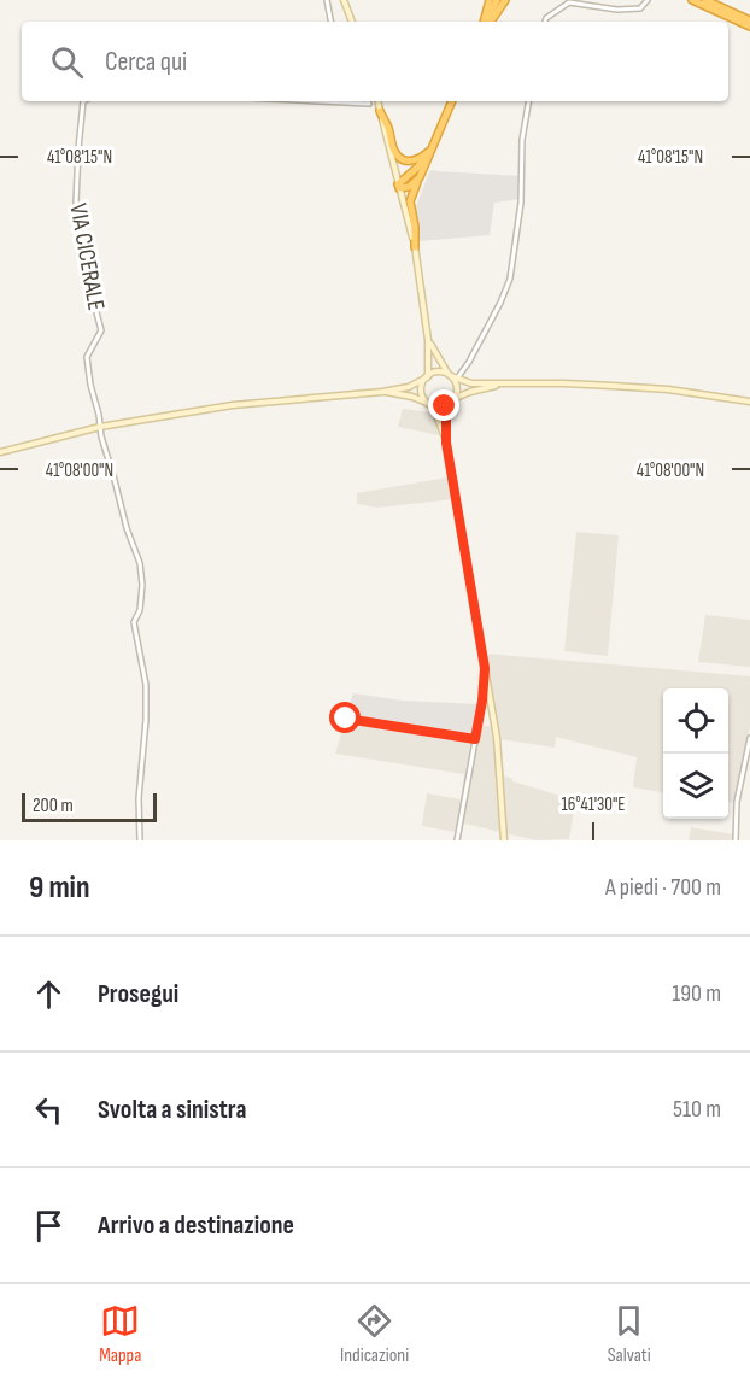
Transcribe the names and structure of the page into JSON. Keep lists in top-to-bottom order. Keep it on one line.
{"streets":{"street":["VIA CICERALE"]},"scale_bar":"200 m","page":{"search":"Cerca qui","scale":"200 m","heading":["9 min","A piedi · 700 m"],"list":[["Prosegui","190 m"],["Svolta a sinistra","510 m"],"Arrivo a destinazione"],"nav":["Mappa","Indicazioni","Salvati"]},"coordinates":["41°08'15\"N","41°08'00\"N","16°41'30\"E"]}
